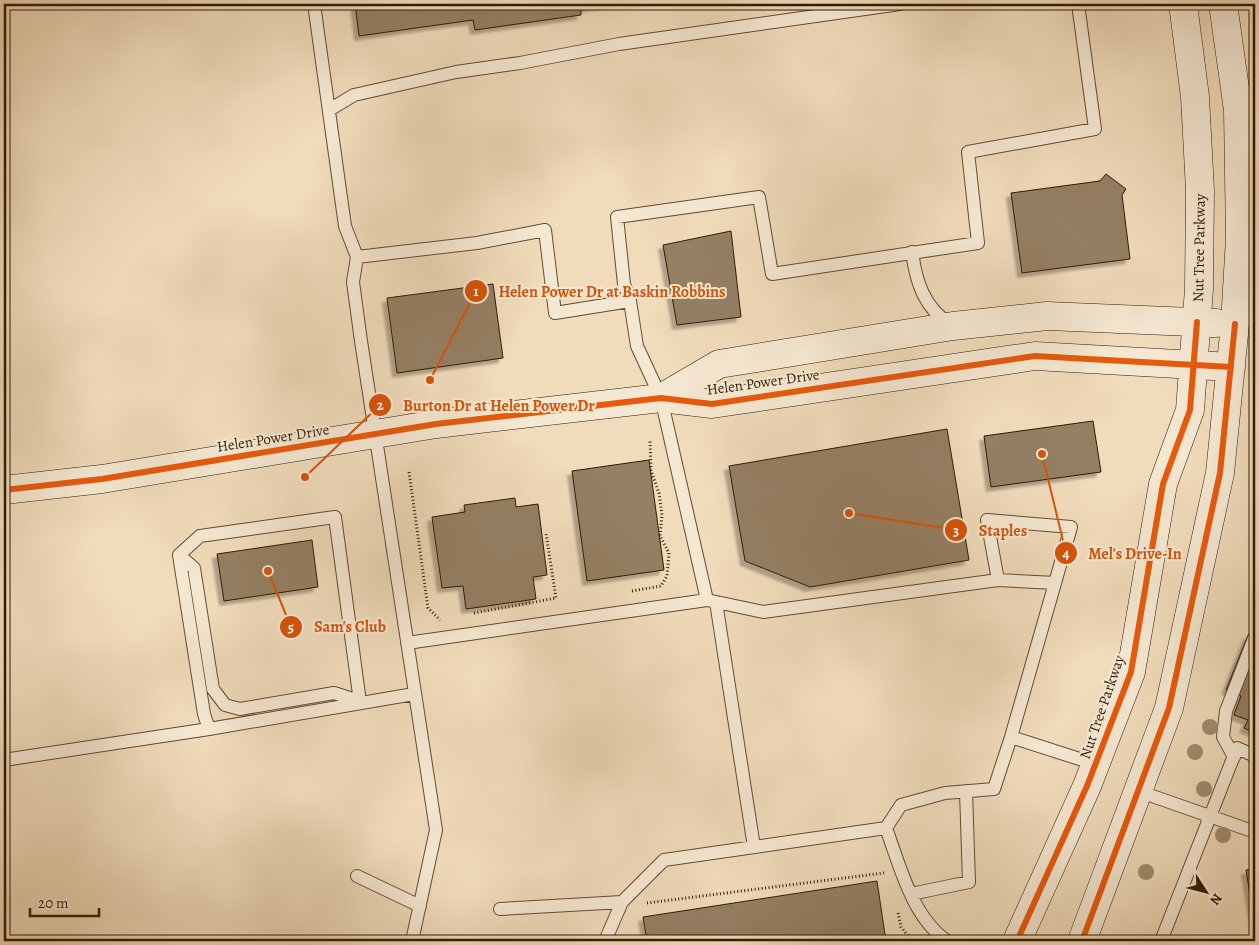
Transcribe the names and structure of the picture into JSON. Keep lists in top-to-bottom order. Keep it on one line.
{"streets":{"main road":["Nut Tree Parkway","Helen Power Drive"]},"crossings":[["Nut Tree Parkway","Helen Power Drive"]],"places":["Helen Power Dr at Baskin Robbins","Mel's Drive-In","Burton Dr at Helen Power Dr","Staples","Sam's Club"],"scale_bar":"20 m","north":"bottom right"}
